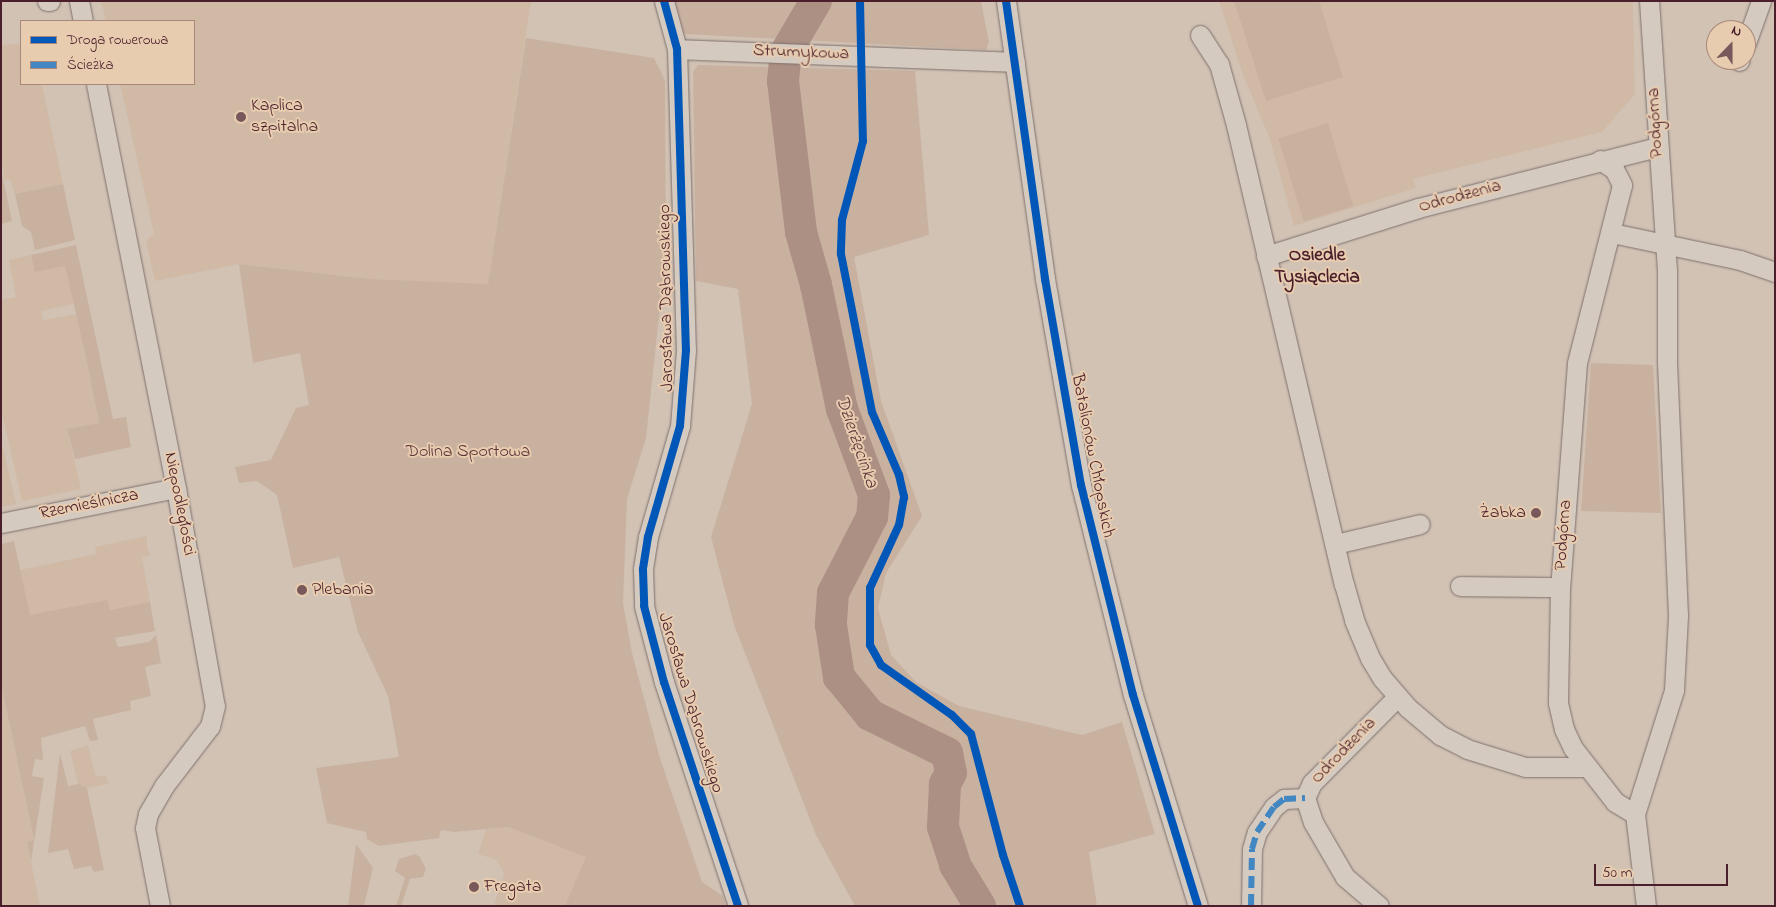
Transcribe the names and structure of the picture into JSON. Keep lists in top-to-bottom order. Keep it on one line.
{"streets":{"street":["Strumykowa","Podgórna","Odrodzenia","Jarosława Dąbrowskiego","Batalionów Chłopskich","Niepodległości","Rzemieślnicza"]},"crossings":[["Strumykowa","Jarosława Dąbrowskiego"],["Strumykowa","Batalionów Chłopskich"],["Podgórna","Odrodzenia"],["Niepodległości","Rzemieślnicza"]],"districts":["Osiedle Tysiąclecia"],"water":["Dzierżęcinka"],"parks":["Dolina Sportowa"],"places":["Kaplica szpitalna","Żabka","Plebania","Fregata"],"legend":["Droga rowerowa","Ścieżka"],"scale_bar":"50 m","north":"top"}
